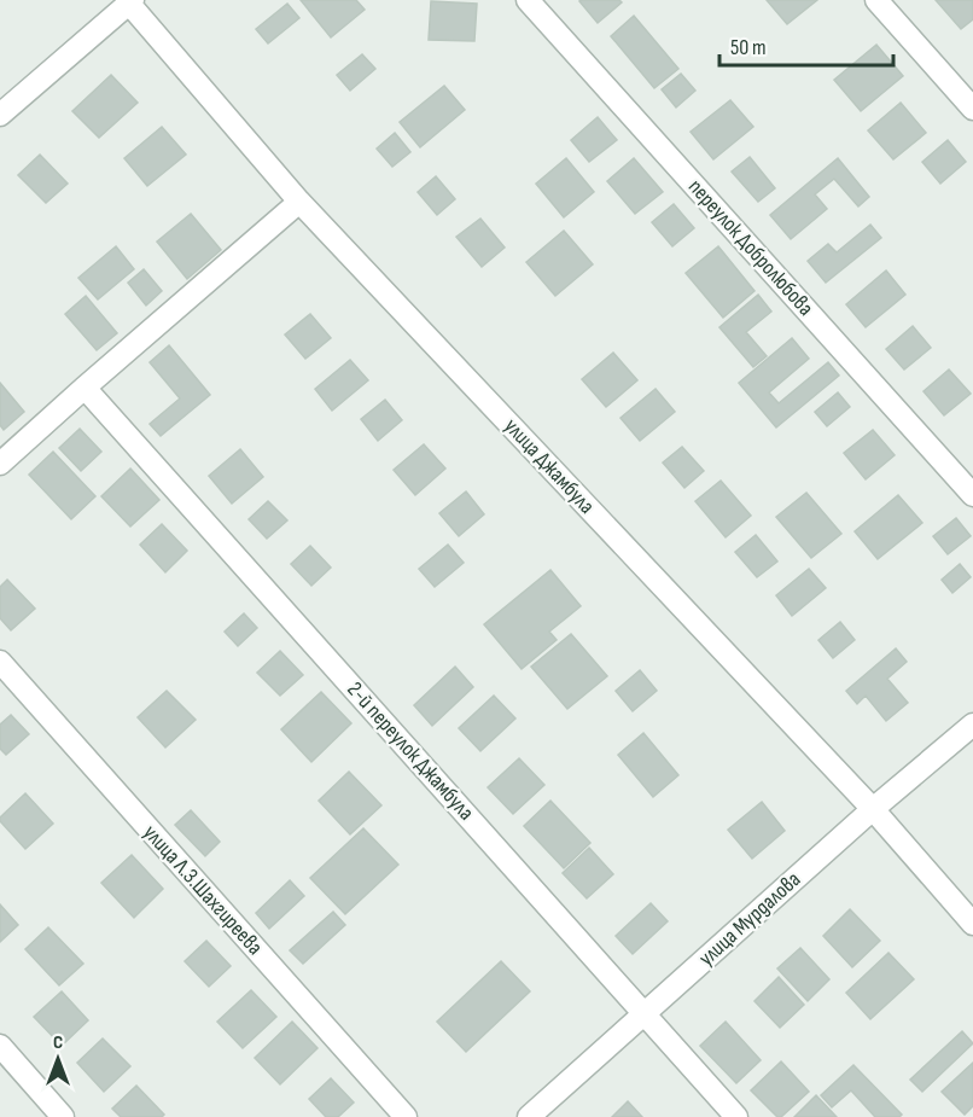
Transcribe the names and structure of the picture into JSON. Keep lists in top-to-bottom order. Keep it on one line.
{"streets":{"street":["переулок Добролюбова","улица Джамбула","2-й переулок Джамбула","улица Л.З.Шахгиреева","улица Мурдалова"]},"crossings":[["улица Джамбула","улица Мурдалова"],["2-й переулок Джамбула","улица Мурдалова"]],"scale_bar":"50 m","north":"top"}
